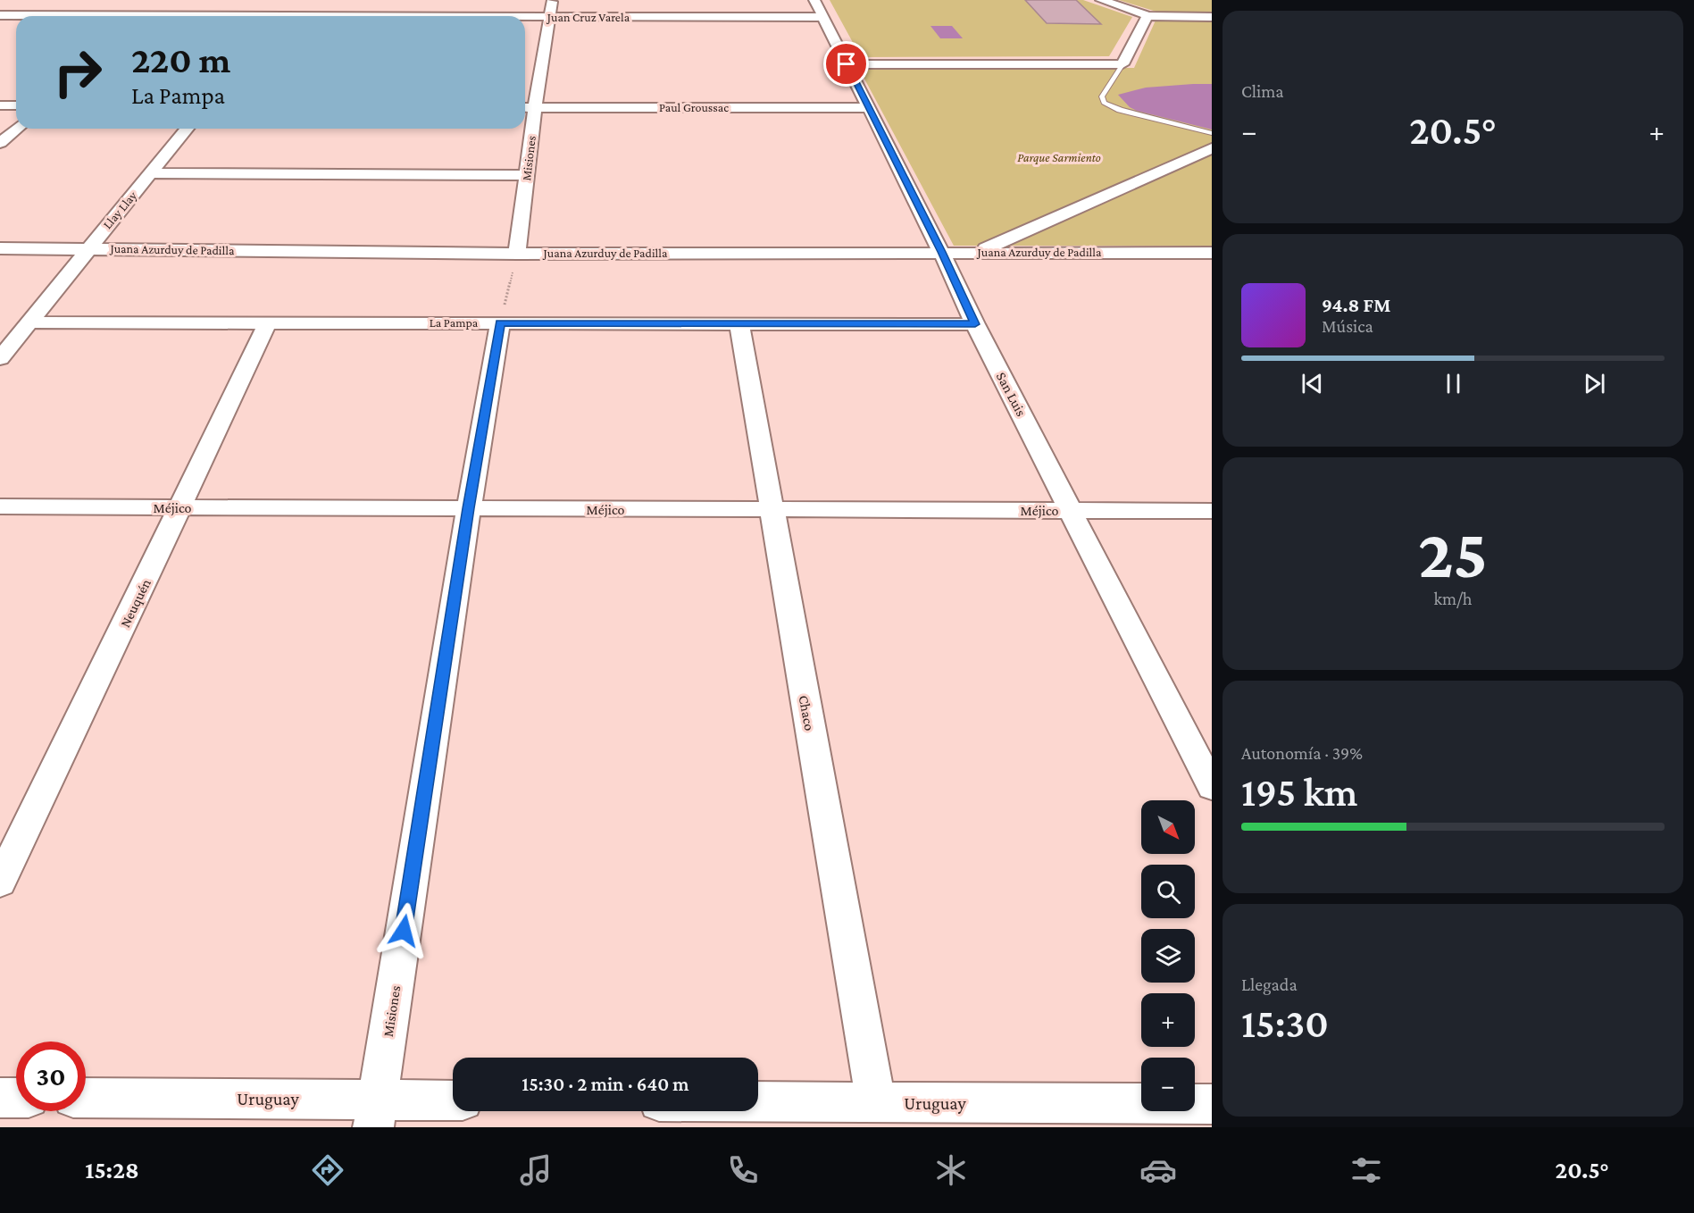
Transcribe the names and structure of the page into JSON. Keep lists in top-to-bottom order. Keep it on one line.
{"streets":{"street":["Juan Cruz Varela","Paul Groussac","Misiones","Llay Llay","Juana Azurduy de Padilla","La Pampa","San Luis","Méjico","Neuquén","Chaco","Uruguay"]},"crossings":[["Juan Cruz Varela","Misiones"],["Juan Cruz Varela","San Luis"],["Paul Groussac","Misiones"],["Paul Groussac","San Luis"],["Misiones","Juana Azurduy de Padilla"],["Misiones","La Pampa"],["Misiones","Méjico"],["Misiones","Uruguay"],["Llay Llay","Juana Azurduy de Padilla"],["Llay Llay","La Pampa"],["Juana Azurduy de Padilla","San Luis"],["La Pampa","San Luis"],["La Pampa","Neuquén"],["La Pampa","Chaco"],["San Luis","Méjico"],["Méjico","Neuquén"],["Méjico","Chaco"],["Chaco","Uruguay"]],"parks":["Parque Sarmiento"],"north":"bottom right","page":{"tile":["Clima",["25","km/h"],["Autonomía · 39%","195 km"],["Llegada","15:30"]],"turn":["220 m","La Pampa"],"heat":["−","20.5°","+"],"song":["94.8 FM","Música"],"map_buttons":["+","−"],"limit":"30","trip":"15:30 · 2 min · 640 m","tabs":["15:28","20.5°"]}}
